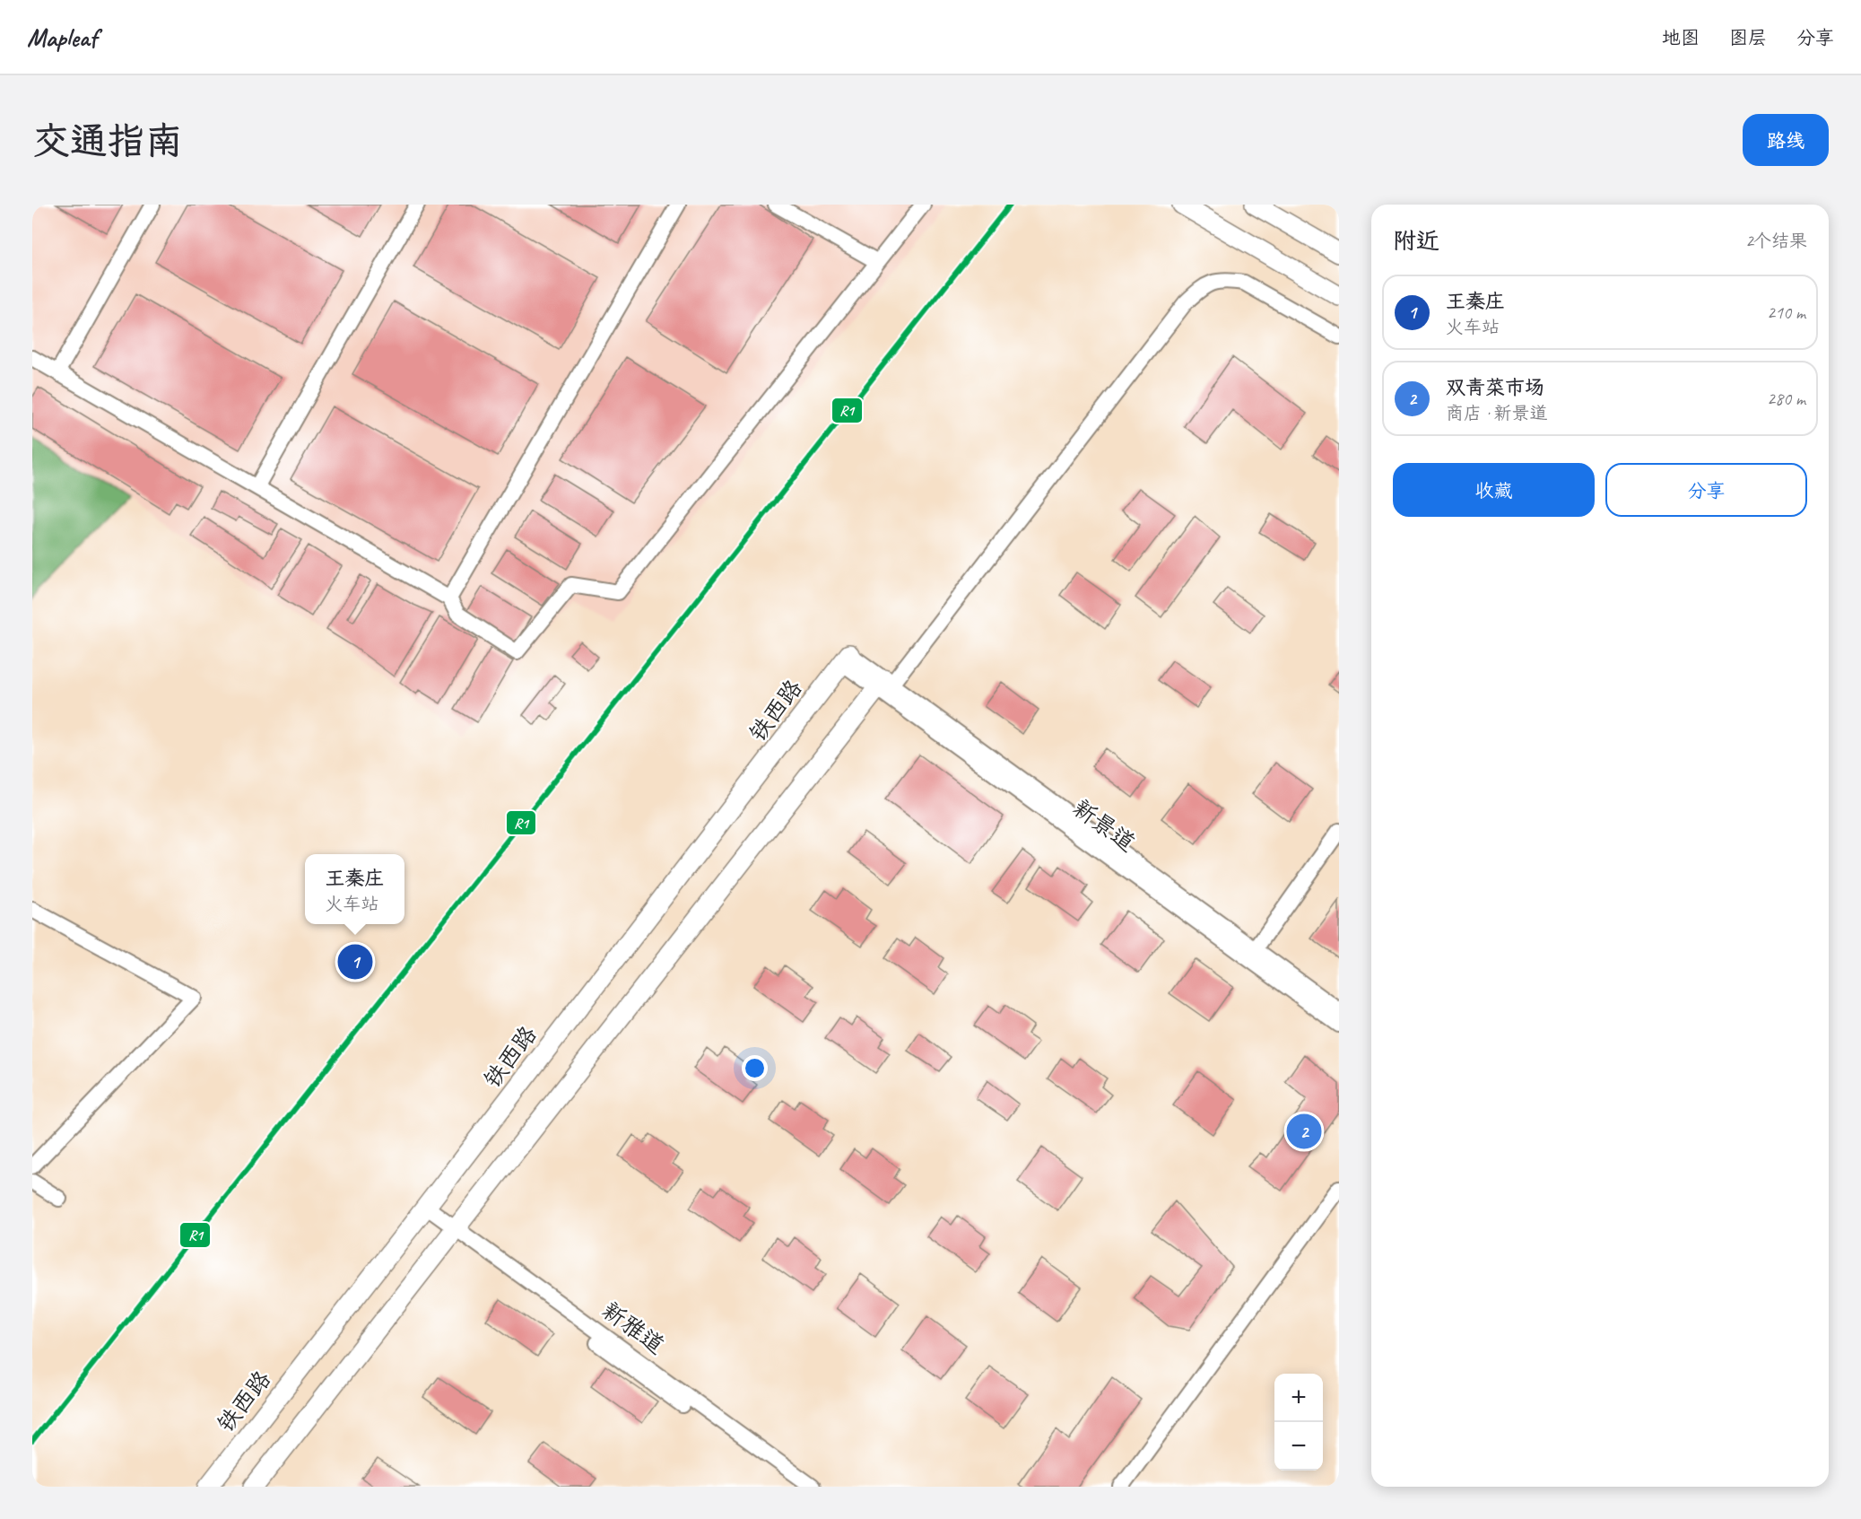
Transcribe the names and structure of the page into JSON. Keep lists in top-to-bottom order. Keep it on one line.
{"streets":{"main road":["铁西路"],"street":["新景道","新雅道"]},"crossings":[["铁西路","新景道"],["铁西路","新雅道"]],"lines":["transit line R1"],"page":{"header":"Mapleaf","nav":["地图","图层","分享"],"buttons":["路线",["收藏","分享"]],"title":"交通指南","heading":["附近","2个结果"],"list":[{"mark":"1","name":"王秦庄","note":"火车站","value":"210 m"},{"mark":"2","name":"双青菜市场","note":"商店 · 新景道","value":"280 m"}],"popup":["王秦庄","火车站"],"pins":["1","2"],"map_buttons":["+","−"]}}
